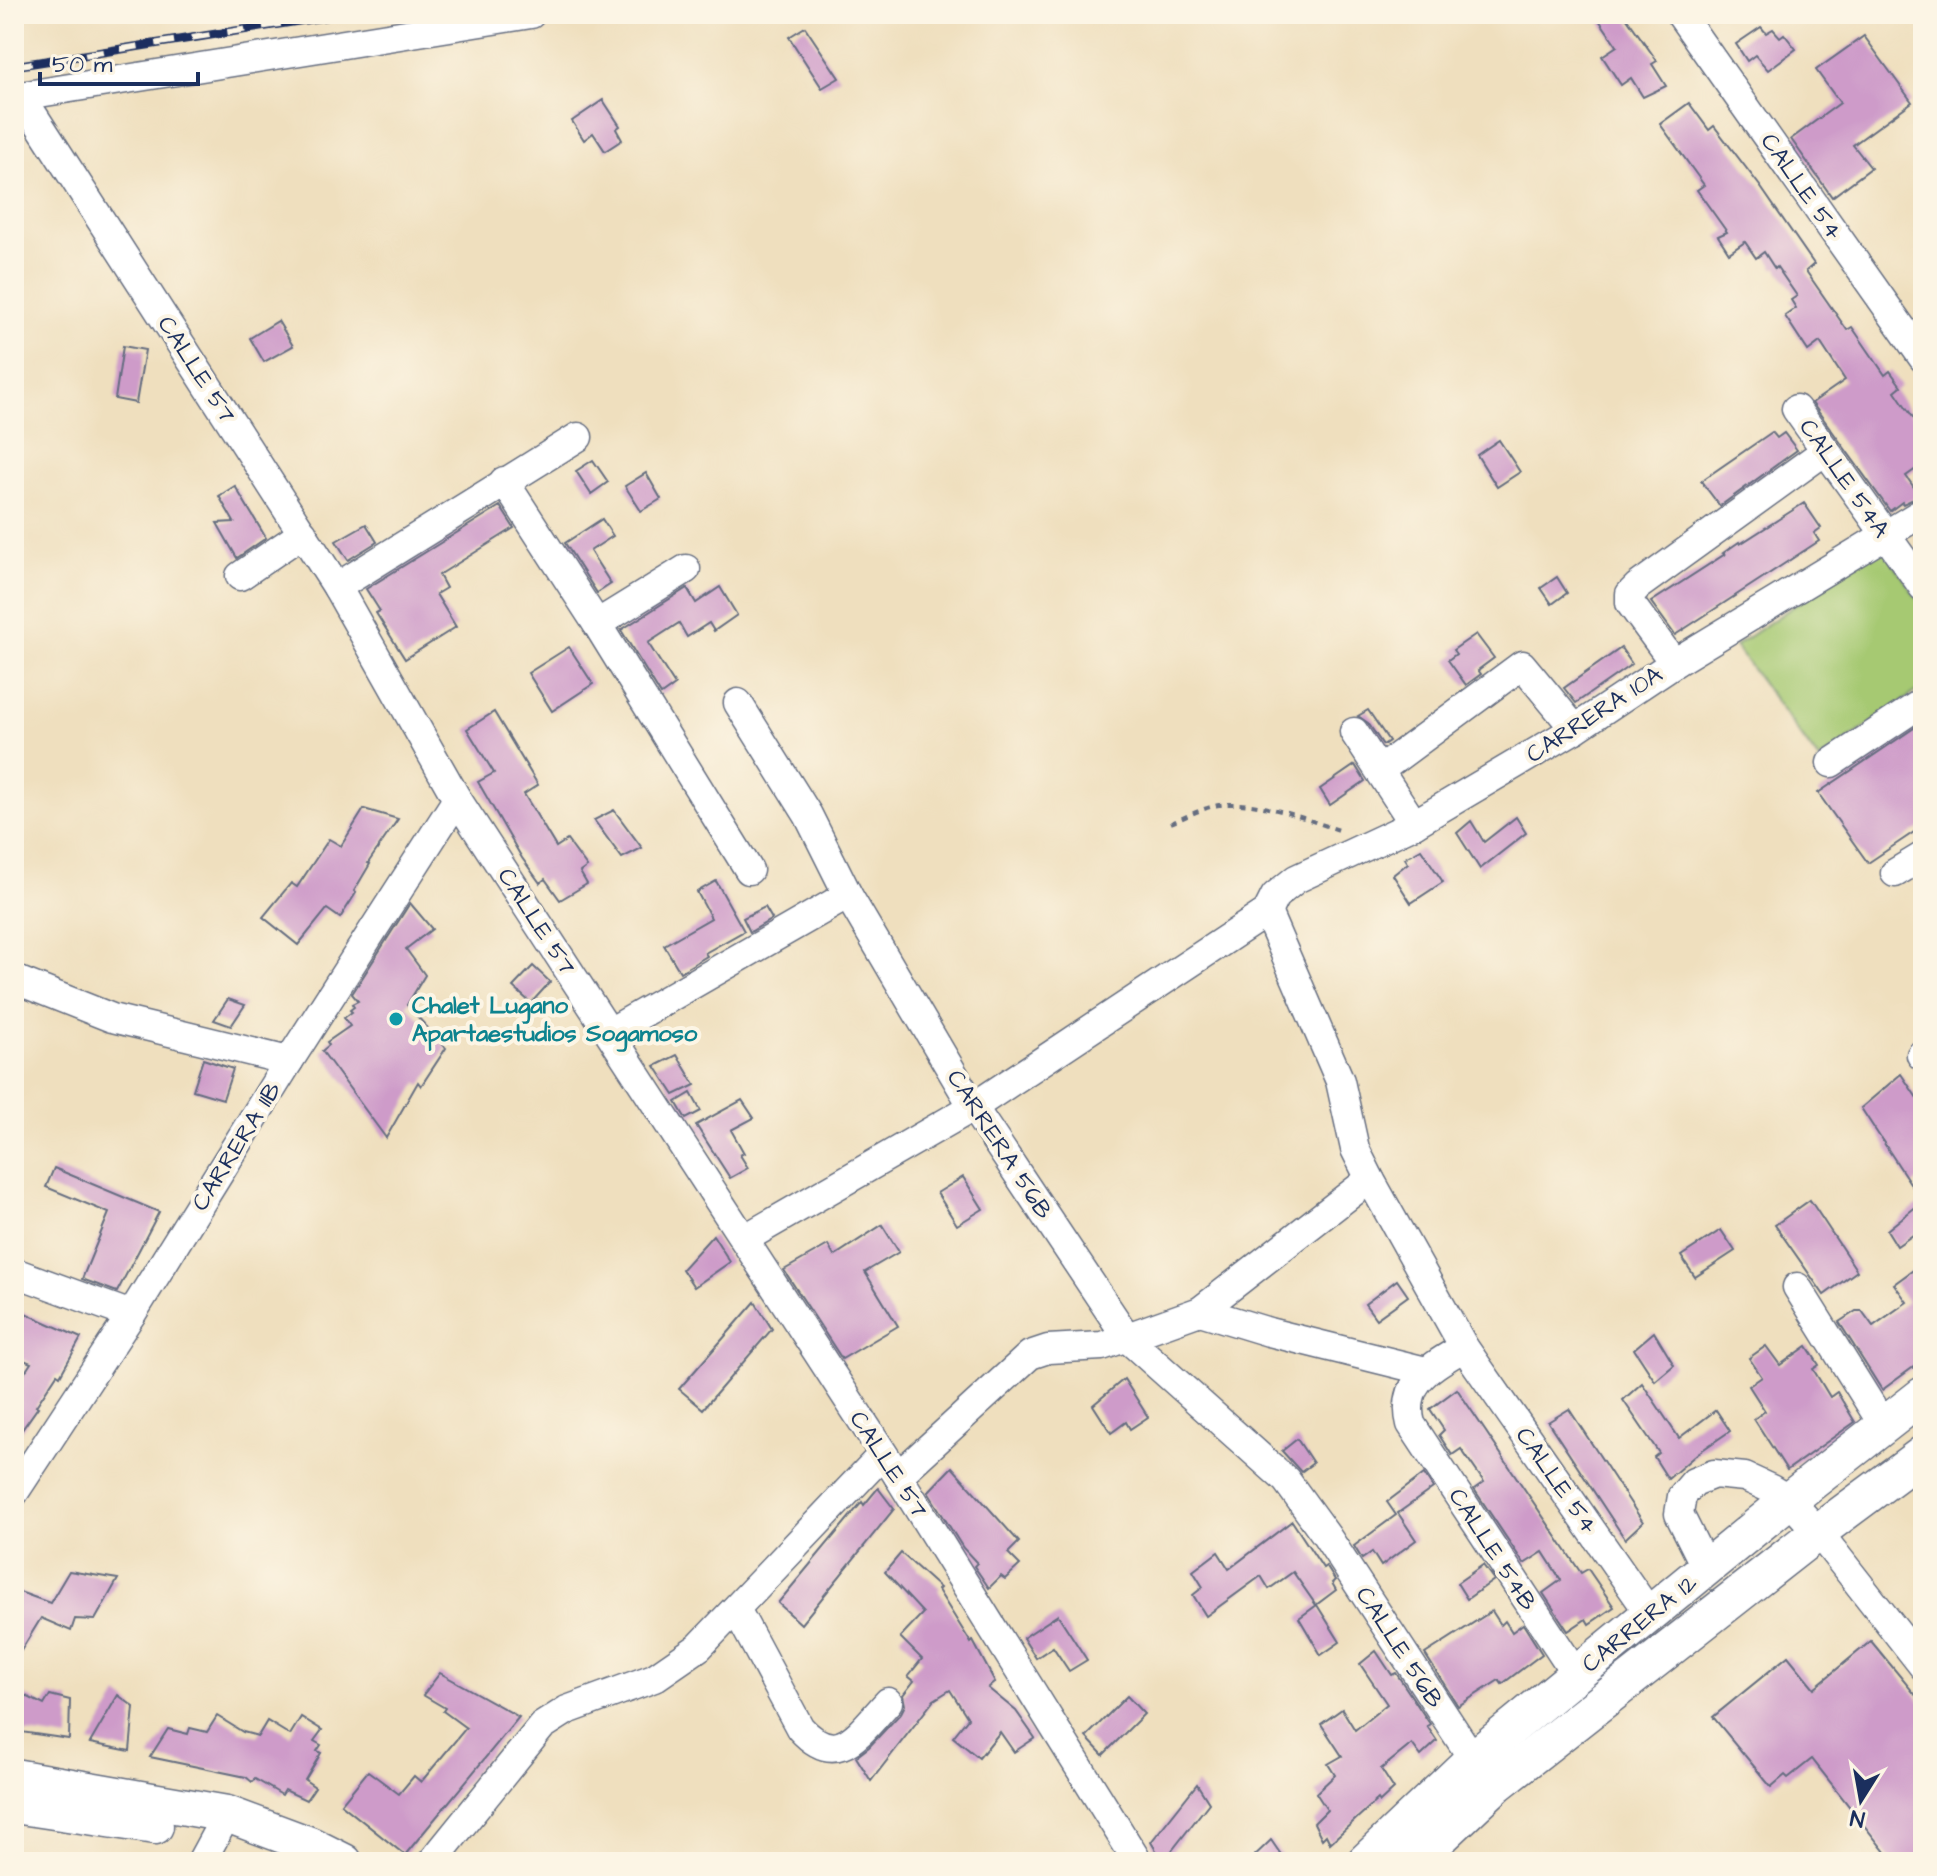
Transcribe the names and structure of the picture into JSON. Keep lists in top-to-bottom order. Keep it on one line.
{"streets":{"main road":["CARRERA 12"],"street":["CALLE 54","CALLE 57","CALLE 54A","CARRERA 10A","CARRERA 56B","CARRERA 11B","CALLE 54B","CALLE 56B"]},"crossings":[["CALLE 54","CARRERA 10A"],["CALLE 54","CARRERA 12"],["CALLE 57","CARRERA 10A"],["CALLE 57","CARRERA 11B"],["CALLE 54A","CARRERA 10A"],["CARRERA 10A","CARRERA 56B"],["CARRERA 56B","CALLE 56B"],["CALLE 54B","CARRERA 12"],["CARRERA 12","CALLE 56B"]],"places":["Chalet Lugano Apartaestudios Sogamoso"],"scale_bar":"50 m","north":"bottom"}
